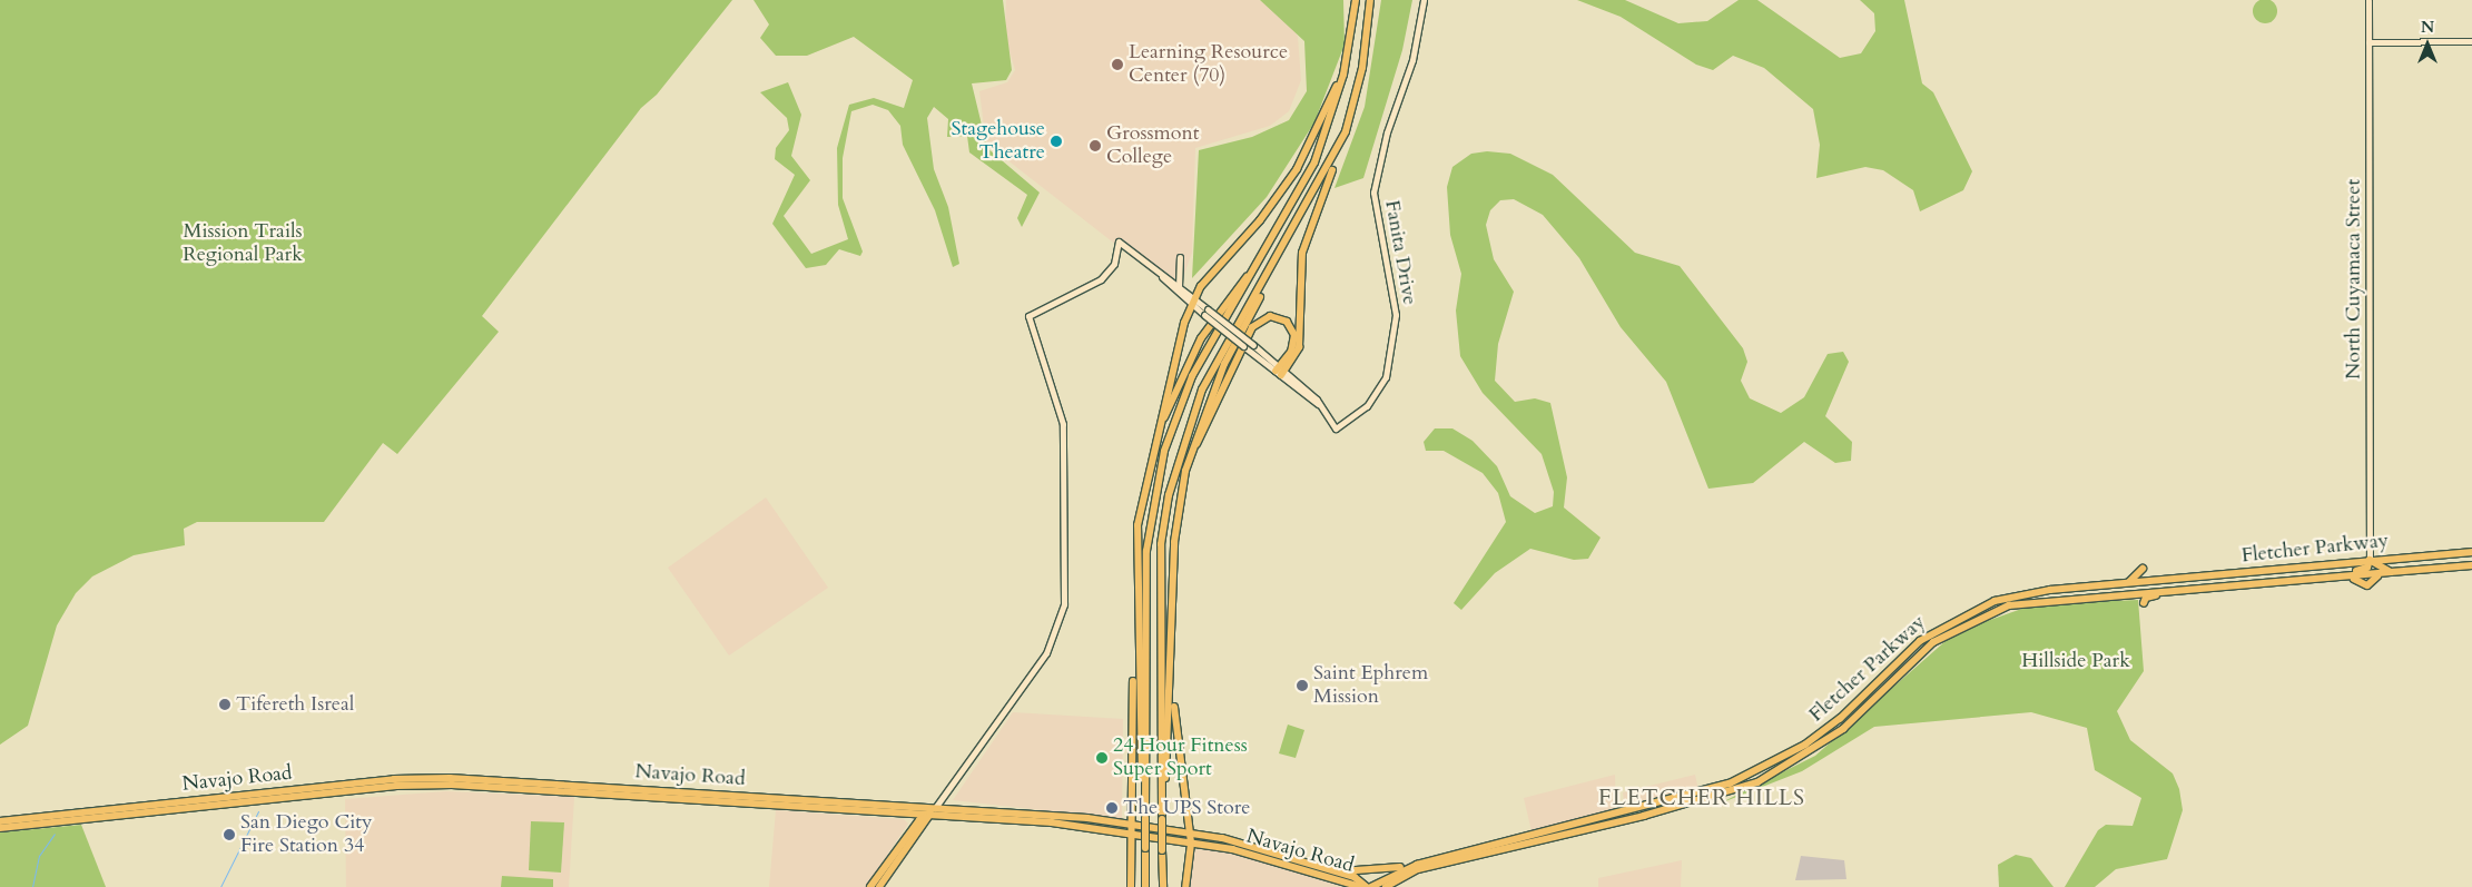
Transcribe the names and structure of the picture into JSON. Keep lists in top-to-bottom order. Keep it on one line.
{"streets":{"main road":["Fanita Drive","North Cuyamaca Street","Fletcher Parkway","Navajo Road"]},"crossings":[["North Cuyamaca Street","Fletcher Parkway"],["Fletcher Parkway","Navajo Road"]],"districts":["FLETCHER HILLS"],"parks":["Mission Trails Regional Park","Hillside Park"],"places":["Learning Resource Center (70)","Stagehouse Theatre","Grossmont College","Saint Ephrem Mission","Tifereth Isreal","24 Hour Fitness Super Sport","The UPS Store","San Diego City Fire Station 34"],"north":"top"}
